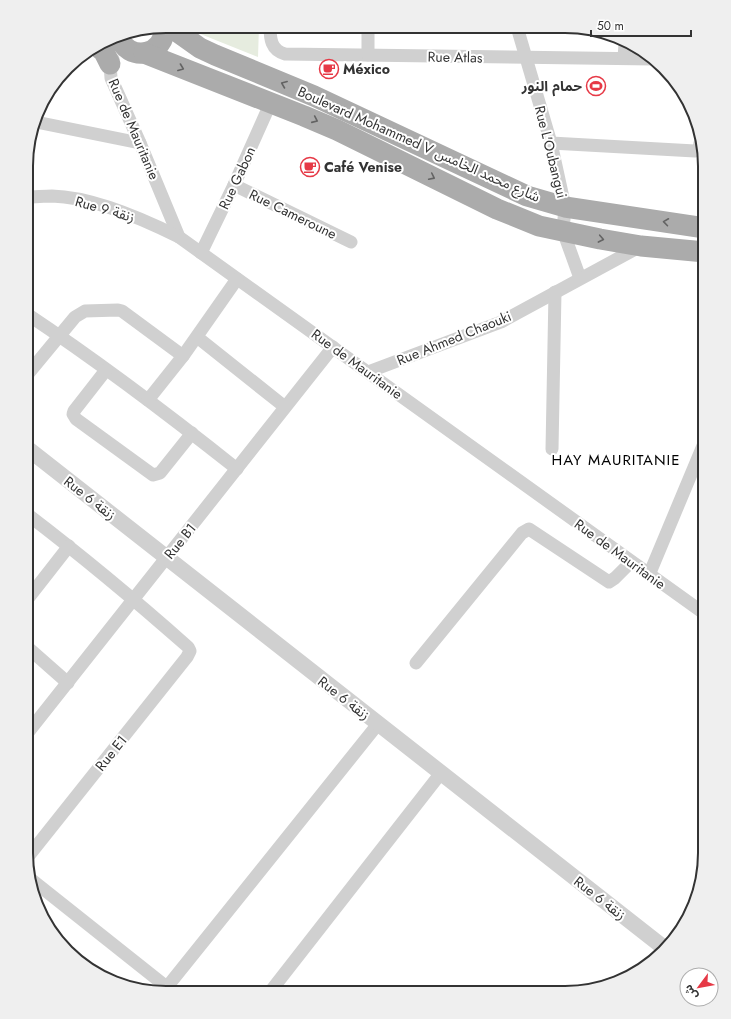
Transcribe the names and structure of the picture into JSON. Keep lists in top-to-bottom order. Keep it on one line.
{"streets":{"main road":["Boulevard Mohammed V شارع محمد الخامس"],"street":["Rue Atlas","Rue de Mauritanie","Rue L'Oubangui","Rue Gabon","Rue 9 زنقة","Rue Cameroune","Rue Ahmed Chaouki","Rue 6 زنقة","Rue B1","Rue E1"]},"crossings":[["Rue Atlas","Rue L'Oubangui"],["Rue de Mauritanie","Rue Gabon"],["Rue de Mauritanie","Rue 9 زنقة"],["Rue de Mauritanie","Rue Ahmed Chaouki"],["Rue de Mauritanie","Rue B1"],["Boulevard Mohammed V شارع محمد الخامس","Rue L'Oubangui"],["Boulevard Mohammed V شارع محمد الخامس","Rue Gabon"],["Boulevard Mohammed V شارع محمد الخامس","Rue Ahmed Chaouki"],["Rue Gabon","Rue Cameroune"],["Rue 6 زنقة","Rue B1"],["Rue B1","Rue E1"]],"districts":["HAY MAURITANIE"],"places":{"cafe":["México","Café Venise"],"sports":["حمام النور"]},"scale_bar":"50 m","north":"bottom left"}
